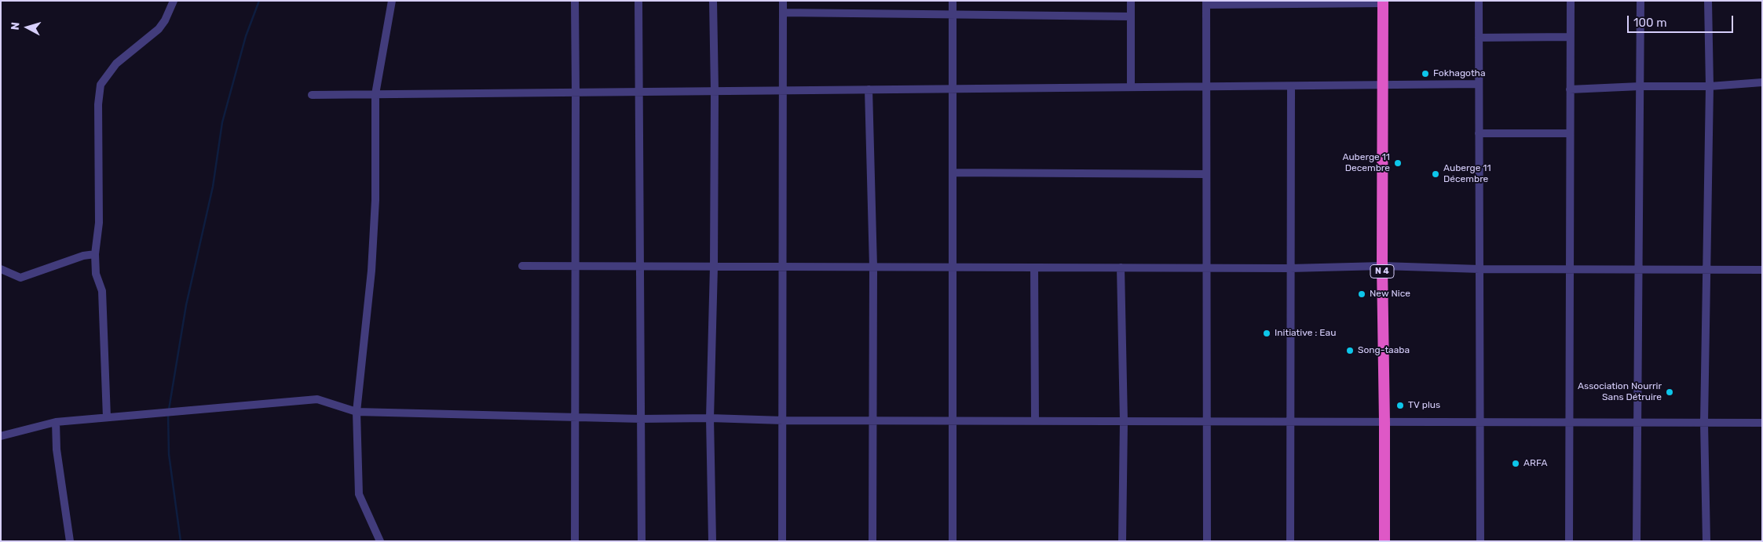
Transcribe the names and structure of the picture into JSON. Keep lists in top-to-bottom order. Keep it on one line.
{"streets":{"highway":["N 4"]},"places":["Fokhagotha","Auberge 11 Decembre","Auberge 11 Décembre","New Nice","Initiative : Eau","Song-taaba","Association Nourrir Sans Détruire","TV plus","ARFA"],"scale_bar":"100 m","north":"left"}
